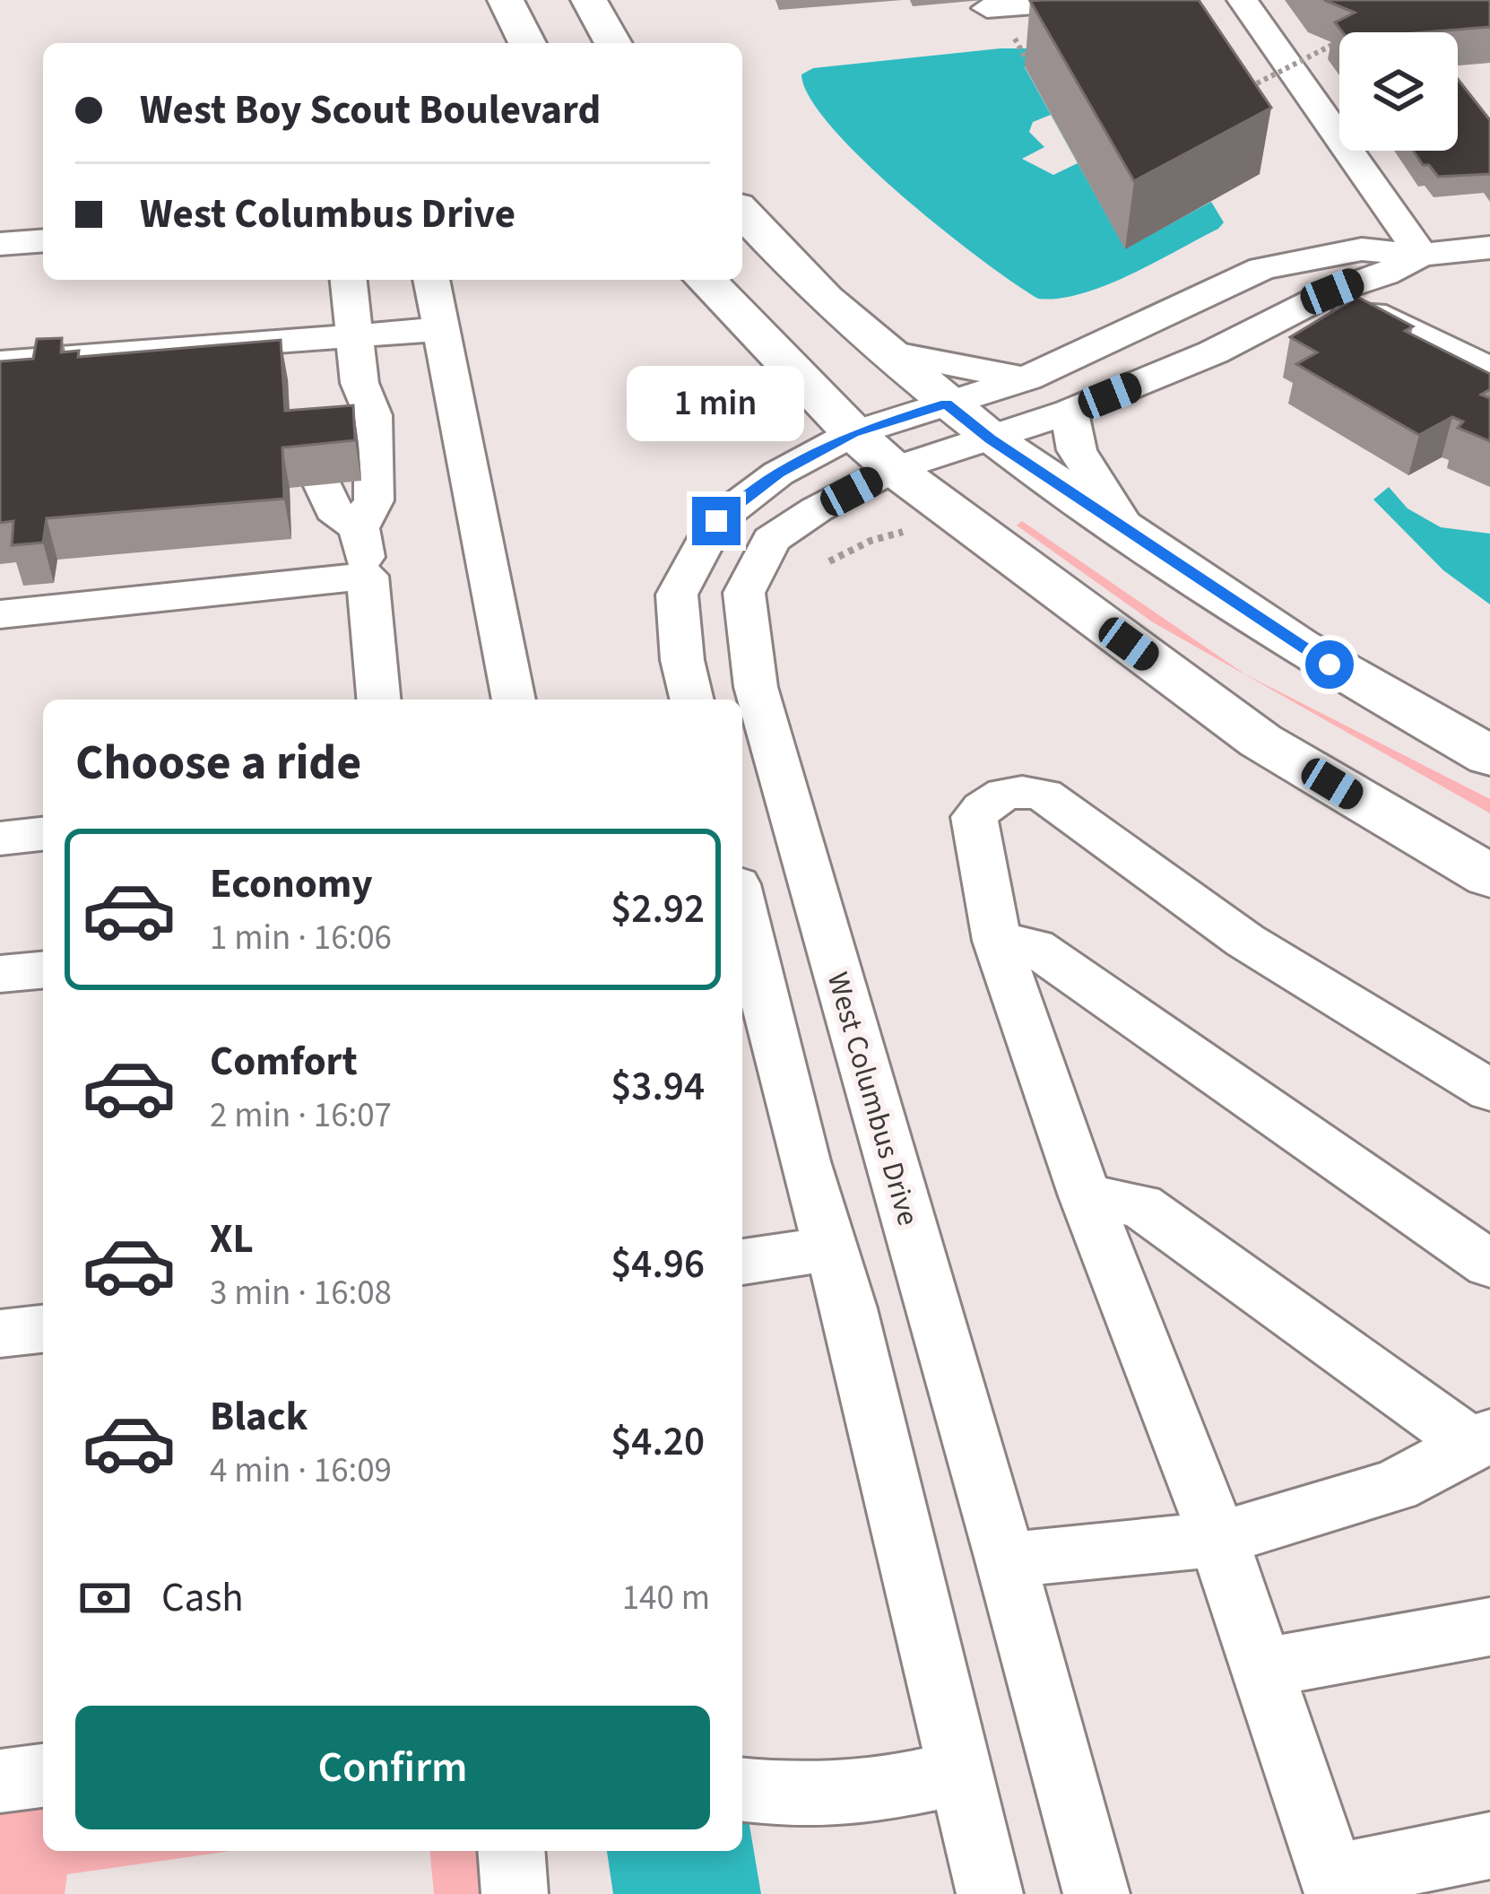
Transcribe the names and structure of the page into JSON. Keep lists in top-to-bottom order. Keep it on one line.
{"streets":{"street":["West Columbus Drive"]},"page":{"banner":["West Boy Scout Boulevard","West Columbus Drive"],"bubble":"1 min","heading":"Choose a ride","list":[{"name":"Economy","note":"1 min · 16:06","value":"$2.92"},{"name":"Comfort","note":"2 min · 16:07","value":"$3.94"},{"name":"XL","note":"3 min · 16:08","value":"$4.96"},{"name":"Black","note":"4 min · 16:09","value":"$4.20"}],"pay":["Cash","140 m"],"buttons":"Confirm"}}
